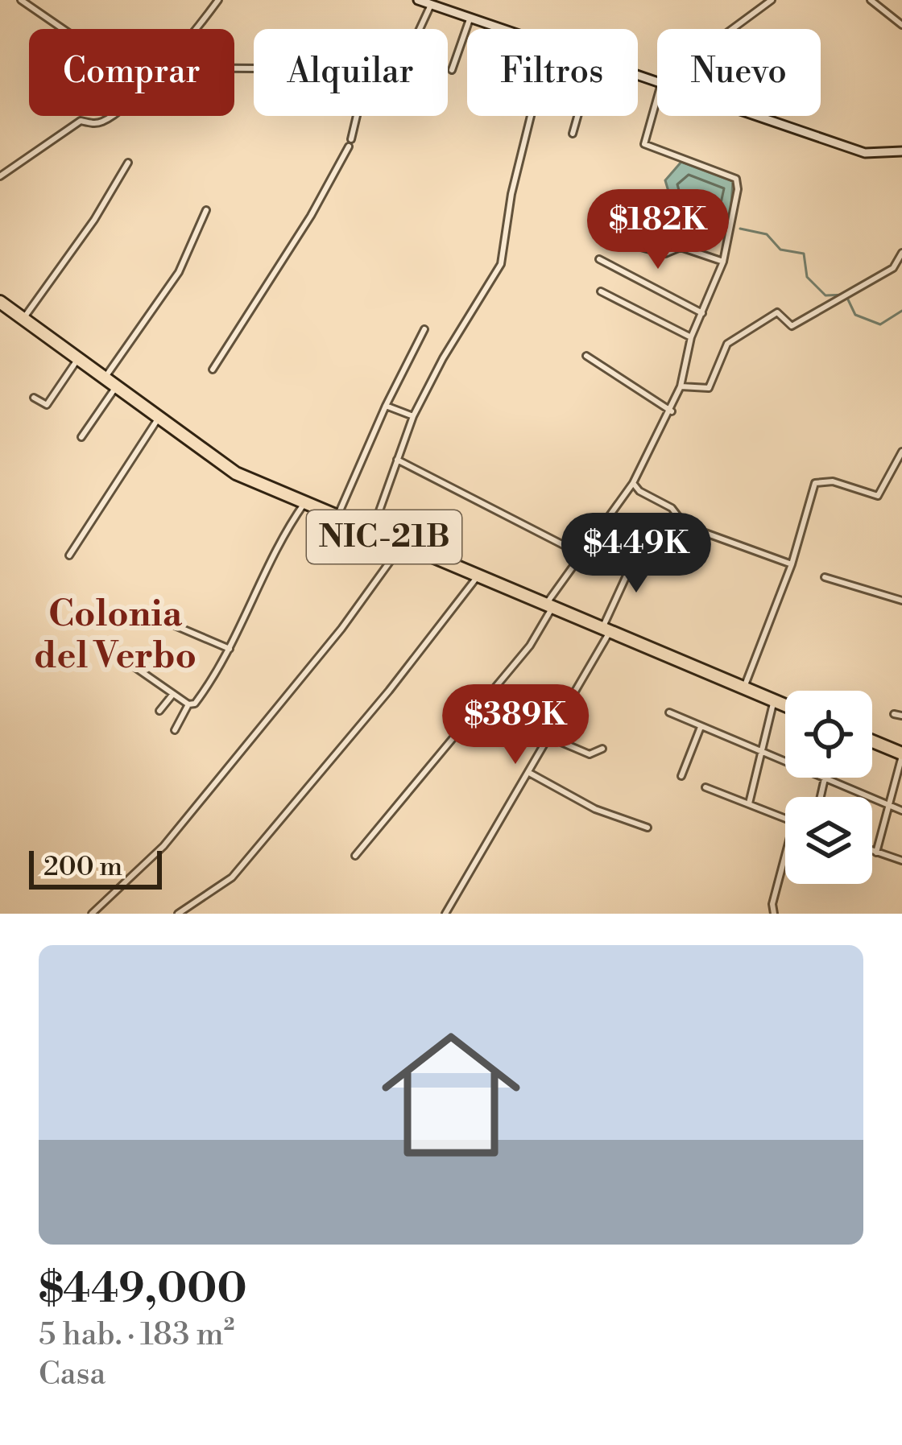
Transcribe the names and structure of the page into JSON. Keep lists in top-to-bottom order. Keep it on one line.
{"streets":{"highway":["NIC-21B"]},"districts":["Colonia del Verbo"],"scale_bar":"200 m","page":{"chip":["Comprar","Alquilar","Filtros","Nuevo"],"price":["$182K","$449K","$389K"],"scale":"200 m","list":[{"name":"$449,000","note":"5 hab. · 183 m² · Casa"}]}}
